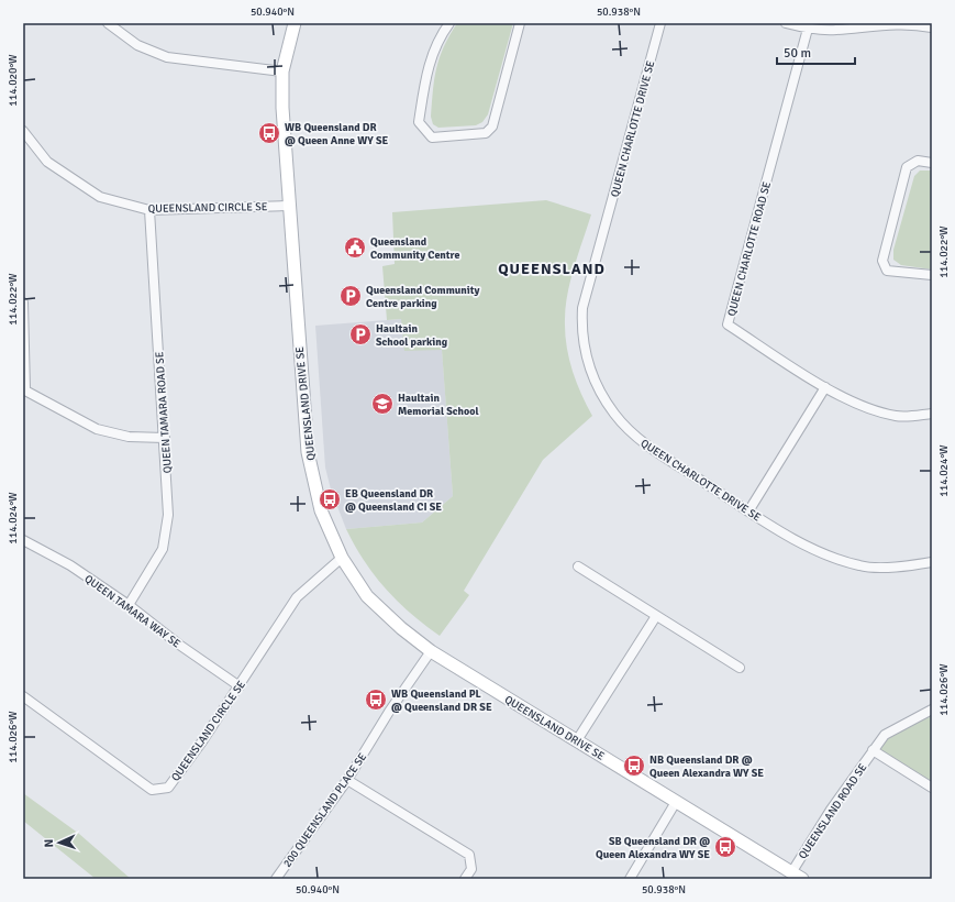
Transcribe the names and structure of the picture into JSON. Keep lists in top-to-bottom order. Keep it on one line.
{"streets":{"street":["QUEEN CHARLOTTE DRIVE SE","QUEENSLAND CIRCLE SE","QUEEN CHARLOTTE ROAD SE","QUEENSLAND DRIVE SE","QUEEN TAMARA ROAD SE","QUEEN TAMARA WAY SE","200 QUEENSLAND PLACE SE","QUEENSLAND ROAD SE"]},"crossings":[["QUEENSLAND CIRCLE SE","QUEENSLAND DRIVE SE"],["QUEENSLAND CIRCLE SE","QUEEN TAMARA ROAD SE"],["QUEENSLAND CIRCLE SE","QUEEN TAMARA WAY SE"],["QUEENSLAND DRIVE SE","200 QUEENSLAND PLACE SE"],["QUEENSLAND DRIVE SE","QUEENSLAND ROAD SE"],["QUEEN TAMARA ROAD SE","QUEEN TAMARA WAY SE"]],"districts":["QUEENSLAND"],"places":{"bus stop":["WB Queensland DR @ Queen Anne WY SE","EB Queensland DR @ Queensland CI SE","WB Queensland PL @ Queensland DR SE","NB Queensland DR @ Queen Alexandra WY SE","SB Queensland DR @ Queen Alexandra WY SE"],"public building":["Queensland Community Centre"],"parking":["Queensland Community Centre parking","Haultain School parking"],"school or university":["Haultain Memorial School"]},"scale_bar":"50 m","north":"left","coordinates":["50.940°N","50.938°N","114.020°W","114.022°W","114.024°W","114.026°W"]}
